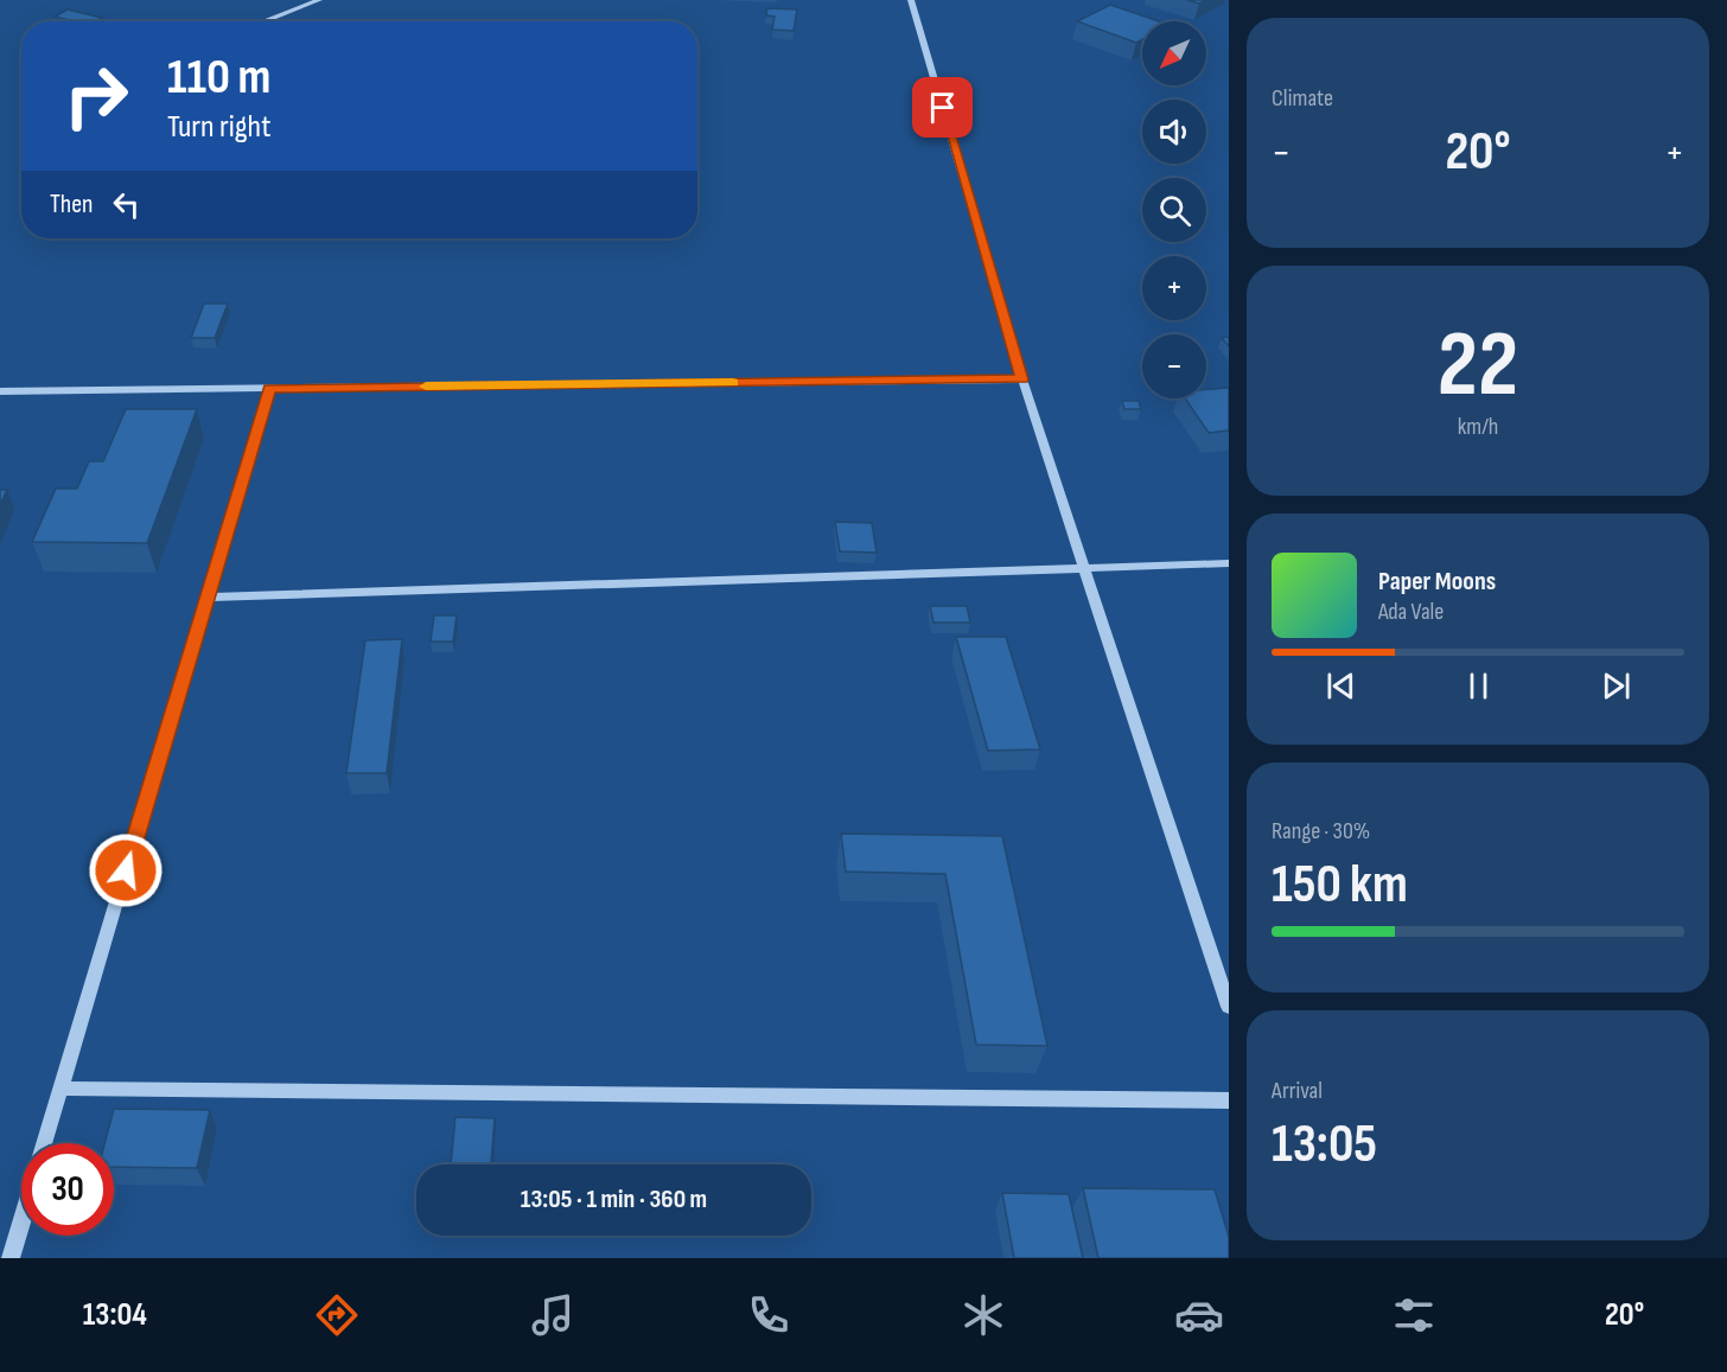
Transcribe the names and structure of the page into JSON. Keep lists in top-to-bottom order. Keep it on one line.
{"north":"bottom left","page":{"tile":["Climate",["22","km/h"],["Range · 30%","150 km"],["Arrival","13:05"]],"map_buttons":["+","−"],"turn":["110 m","Turn right"],"heat":["−","20°","+"],"then":"Then","song":["Paper Moons","Ada Vale"],"limit":"30","trip":"13:05 · 1 min · 360 m","tabs":["13:04","20°"]}}
